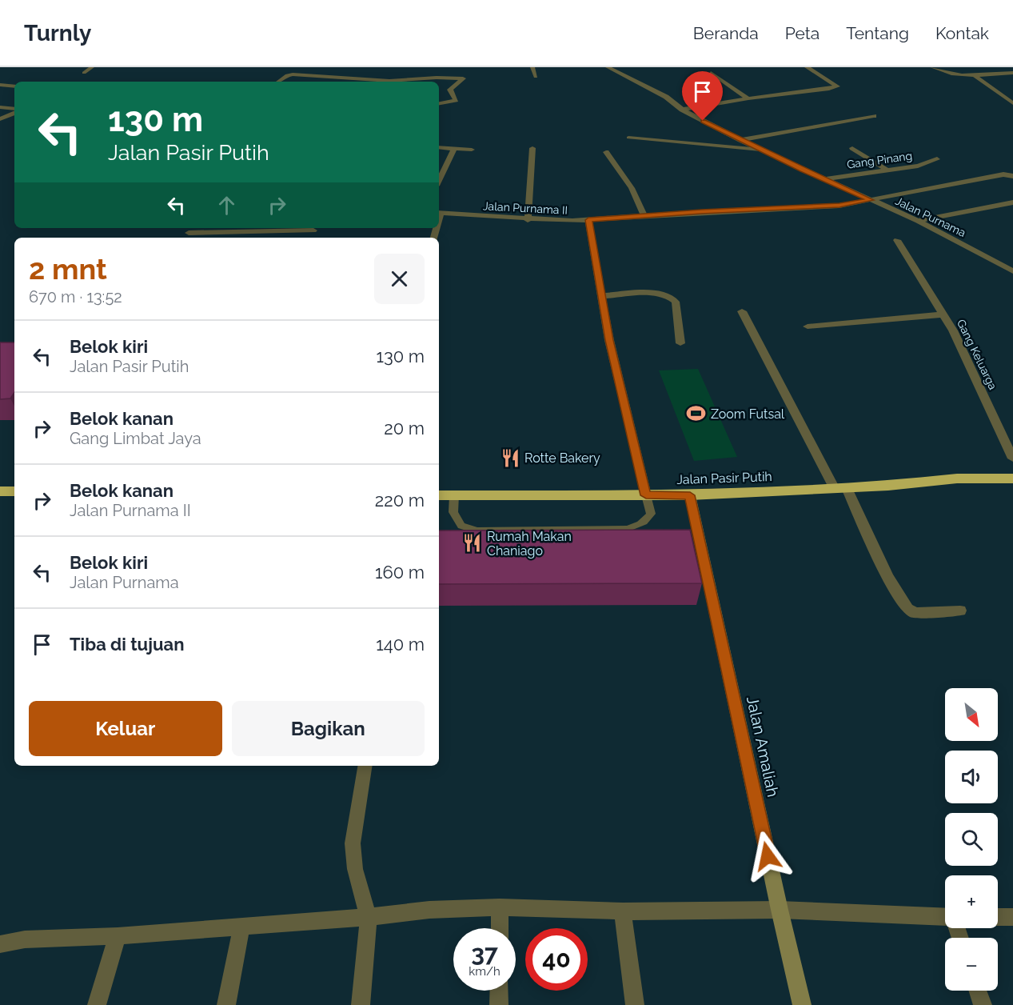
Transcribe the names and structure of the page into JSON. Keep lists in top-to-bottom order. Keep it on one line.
{"streets":{"highway":["Jalan Pasir Putih"],"street":["Gang Pinang","Jalan Purnama II","Jalan Purnama","Gang Keluarga","Jalan Amaliah"]},"crossings":[["Gang Pinang","Jalan Purnama"],["Jalan Purnama II","Jalan Purnama"],["Jalan Pasir Putih","Jalan Amaliah"]],"places":{"sports":["Zoom Futsal"],"restaurant":["Rotte Bakery","Rumah Makan Chaniago"]},"north":"bottom right","page":{"header":"Turnly","nav":["Beranda","Peta","Tentang","Kontak"],"turn":["130 m","Jalan Pasir Putih"],"heading":["2 mnt","670 m · 13:52"],"list":[{"name":"Belok kiri","note":"Jalan Pasir Putih","value":"130 m"},{"name":"Belok kanan","note":"Gang Limbat Jaya","value":"20 m"},{"name":"Belok kanan","note":"Jalan Purnama II","value":"220 m"},{"name":"Belok kiri","note":"Jalan Purnama","value":"160 m"},{"name":"Tiba di tujuan","value":"140 m"}],"map_buttons":["+","−"],"buttons":["Keluar","Bagikan"],"speed":"37 km/h","limit":"40"}}
